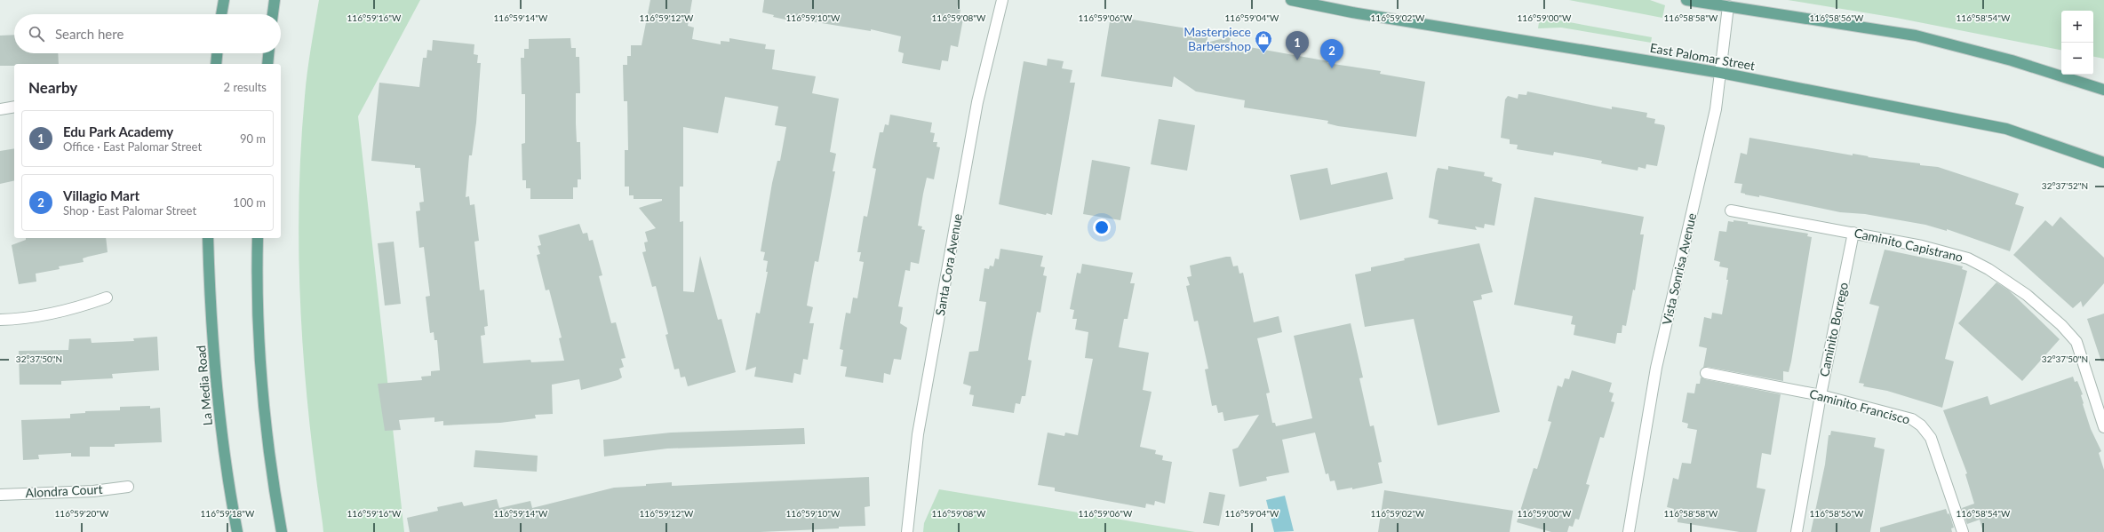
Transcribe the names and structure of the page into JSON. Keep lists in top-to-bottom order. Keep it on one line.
{"streets":{"main road":["East Palomar Street","La Media Road"],"street":["Caminito Capistrano","Santa Cora Avenue","Vista Sonrisa Avenue","Caminito Borrego","Caminito Francisco","Alondra Court"]},"crossings":[["East Palomar Street","Vista Sonrisa Avenue"],["Caminito Capistrano","Caminito Borrego"],["Caminito Borrego","Caminito Francisco"]],"places":{"shop":["Masterpiece Barbershop"]},"page":{"map_buttons":["+","−"],"search":"Search here","pins":["1","2"],"heading":["Nearby","2 results"],"list":[{"mark":"1","name":"Edu Park Academy","note":"Office · East Palomar Street","value":"90 m"},{"mark":"2","name":"Villagio Mart","note":"Shop · East Palomar Street","value":"100 m"}]},"coordinates":["116°59'16\"W","116°59'14\"W","116°59'12\"W","116°59'10\"W","116°59'08\"W","116°59'06\"W","116°59'04\"W","116°59'02\"W","116°59'00\"W","116°58'58\"W","116°58'56\"W","116°58'54\"W","32°37'52\"N","32°37'50\"N","116°59'20\"W","116°59'18\"W"]}
